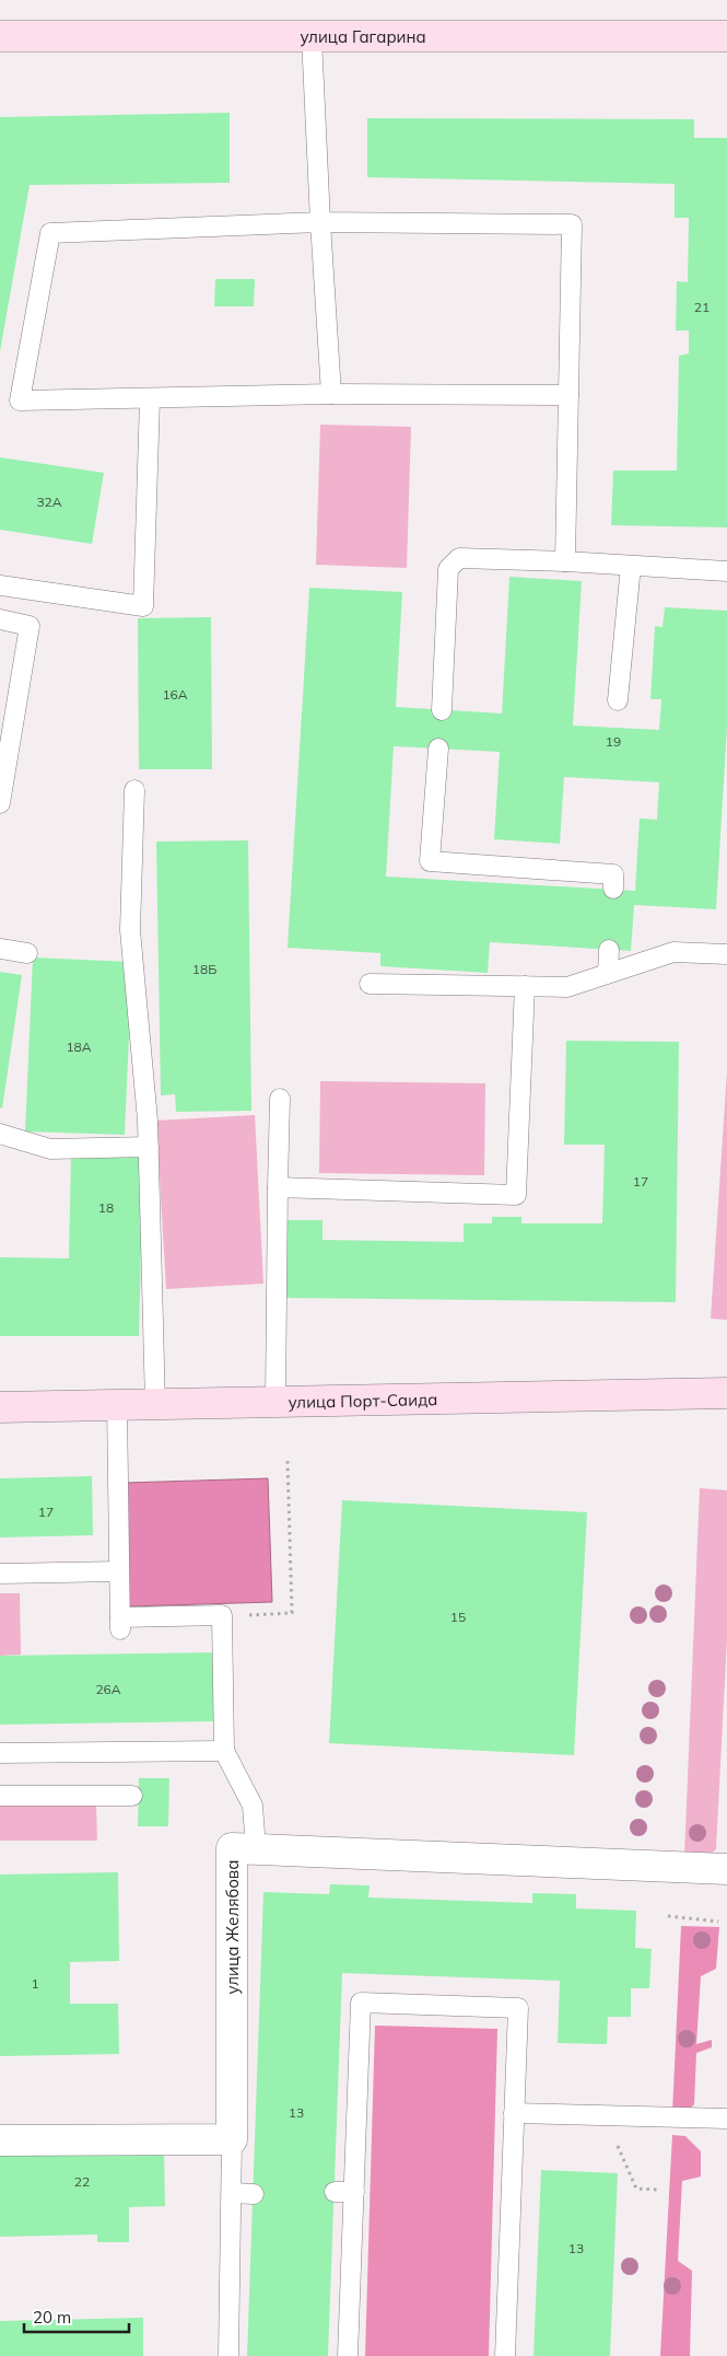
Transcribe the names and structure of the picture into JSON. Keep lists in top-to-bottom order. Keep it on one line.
{"streets":{"street":["улица Гагарина","улица Порт-Саида","улица Желябова"]},"house_numbers":["21","32А","16А","19","18Б","18А","17","18","17","15","26А","1","13","22","13"],"scale_bar":"20 m"}
